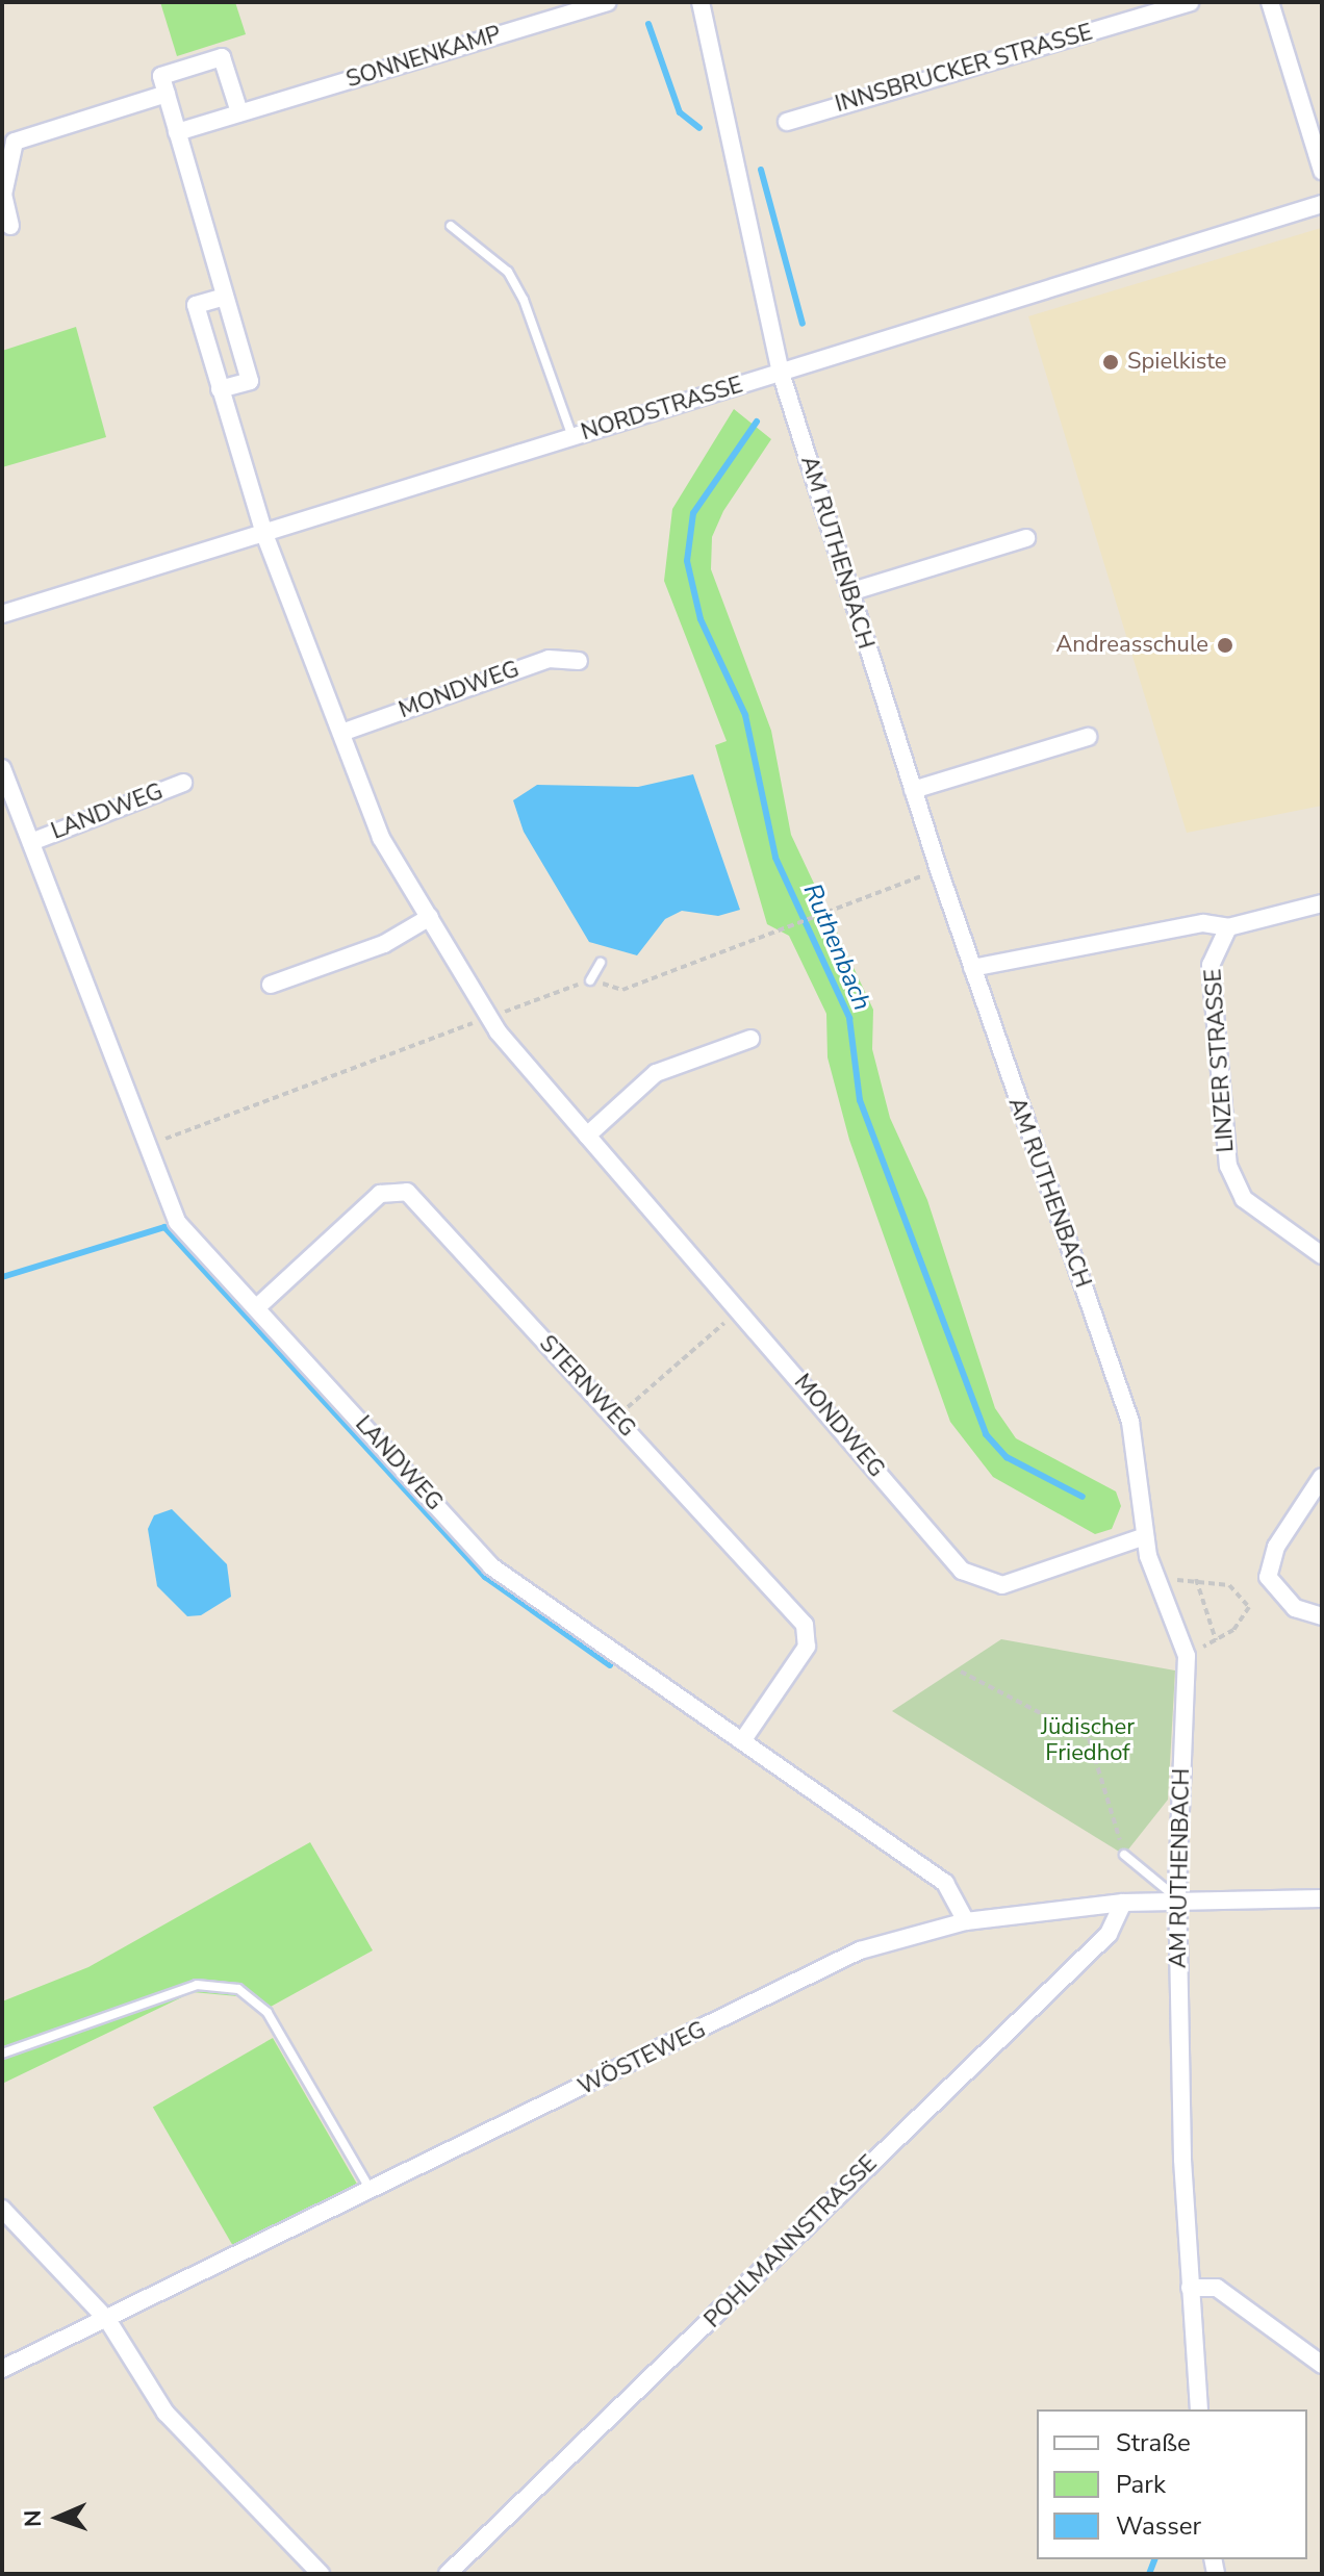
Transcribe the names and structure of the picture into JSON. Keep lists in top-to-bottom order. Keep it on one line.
{"streets":{"street":["SONNENKAMP","INNSBRUCKER STRASSE","NORDSTRASSE","AM RUTHENBACH","MONDWEG","LANDWEG","LINZER STRASSE","STERNWEG","WÖSTEWEG","POHLMANNSTRASSE"]},"crossings":[["NORDSTRASSE","AM RUTHENBACH"],["NORDSTRASSE","MONDWEG"],["AM RUTHENBACH","MONDWEG"],["AM RUTHENBACH","WÖSTEWEG"],["LANDWEG","STERNWEG"],["LANDWEG","WÖSTEWEG"],["WÖSTEWEG","POHLMANNSTRASSE"]],"water":["Ruthenbach"],"parks":["Jüdischer Friedhof"],"places":["Spielkiste","Andreasschule"],"legend":["Straße","Park","Wasser"],"north":"left"}
